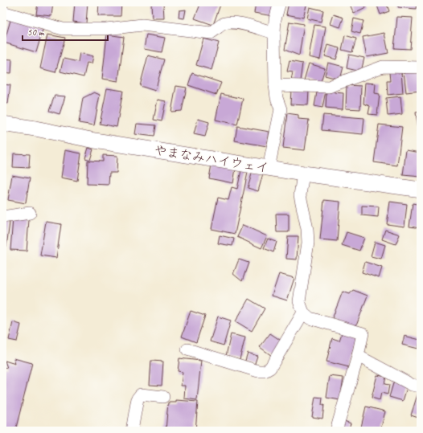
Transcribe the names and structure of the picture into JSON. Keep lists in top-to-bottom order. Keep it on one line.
{"streets":{"main road":["やまなみハイウェイ"]},"scale_bar":"50 m"}
